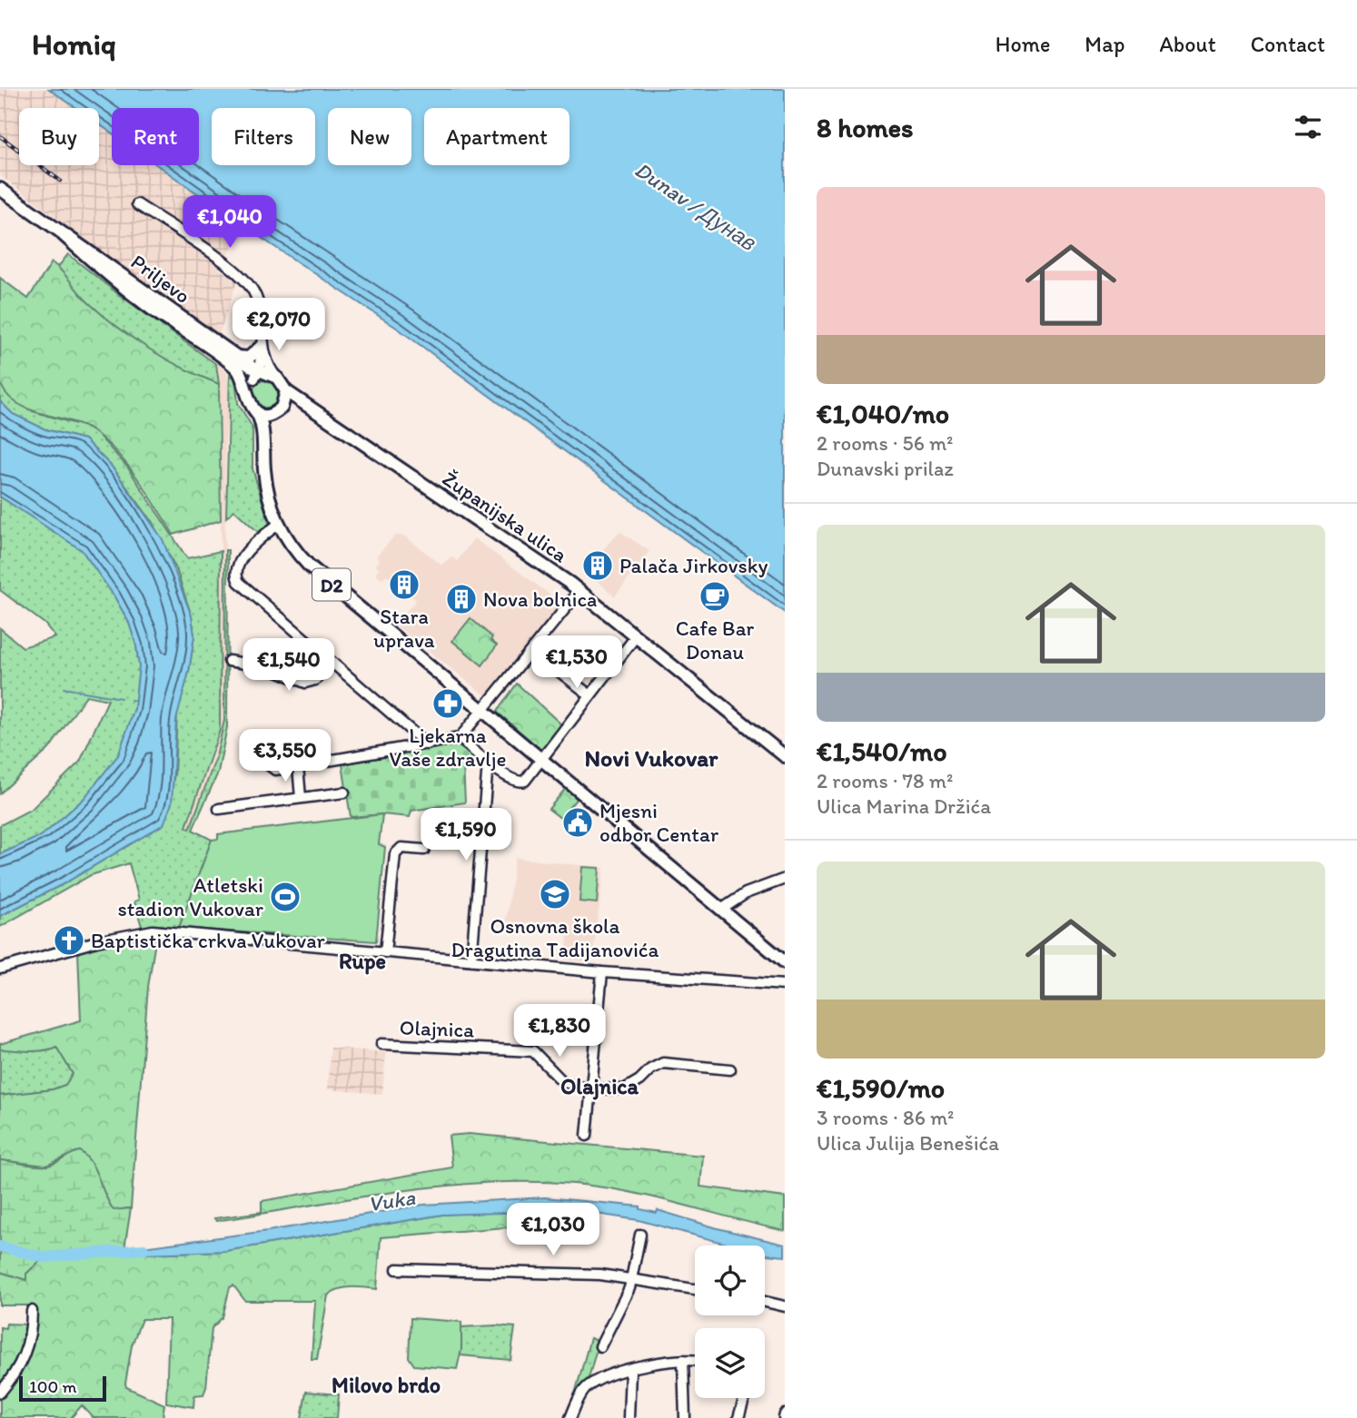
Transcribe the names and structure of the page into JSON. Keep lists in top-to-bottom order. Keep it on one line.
{"streets":{"main road":["Priljevo","Županijska ulica","D2"],"street":["Olajnica"]},"crossings":[["Priljevo","Županijska ulica"],["Priljevo","D2"],["Županijska ulica","D2"]],"districts":["Novi Vukovar","Rupe","Olajnica","Milovo brdo"],"water":["Dunav / Дунав","Vuka"],"places":{"building":["Palača Jirkovsky","Stara uprava","Nova bolnica"],"cafe":["Cafe Bar Donau"],"pharmacy":["Ljekarna Vaše zdravlje"],"public building":["Mjesni odbor Centar"],"school or university":["Osnovna škola Dragutina Tadijanovića"],"sports":["Atletski stadion Vukovar"],"church":["Baptistička crkva Vukovar"]},"scale_bar":"100 m","page":{"header":"Homiq","nav":["Home","Map","About","Contact"],"heading":"8 homes","chip":["Buy","Rent","Filters","New","Apartment"],"list":[{"name":"€1,040/mo","note":"2 rooms · 56 m² · Dunavski prilaz"},{"name":"€1,540/mo","note":"2 rooms · 78 m² · Ulica Marina Držića"},{"name":"€1,590/mo","note":"3 rooms · 86 m² · Ulica Julija Benešića"}],"price":["€1,040","€2,070","€1,530","€1,540","€3,550","€1,590","€1,830","€1,030"],"scale":"100 m"}}
